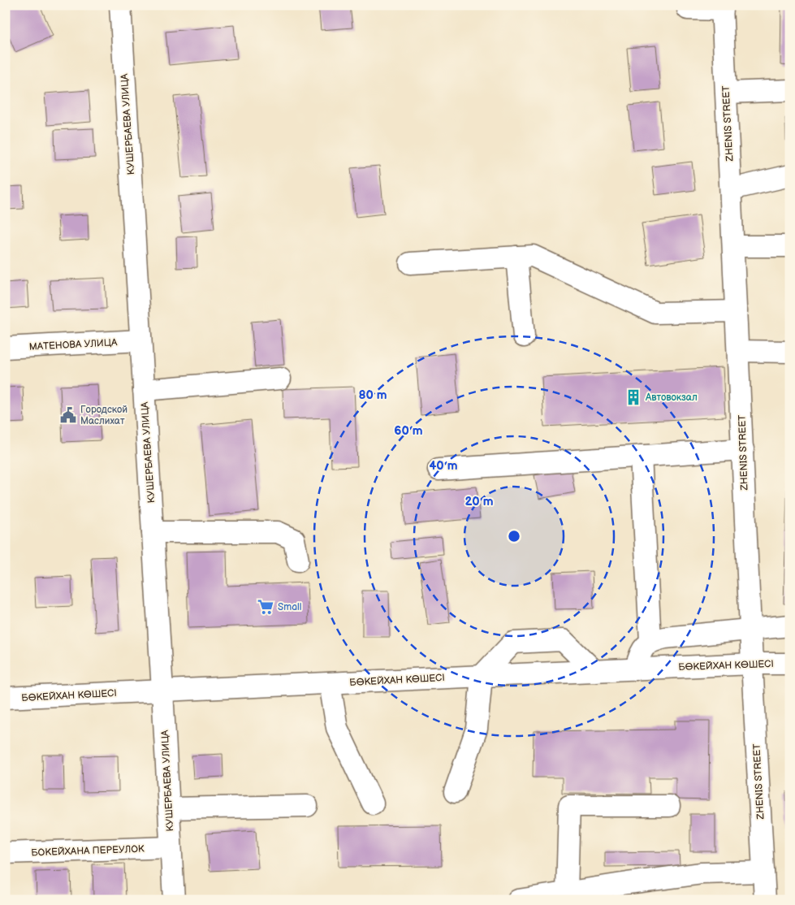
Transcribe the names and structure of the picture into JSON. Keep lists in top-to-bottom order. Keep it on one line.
{"streets":{"street":["ZHENIS STREET","КУШЕРБАЕВА УЛИЦА","МАТЕНОВА УЛИЦА","БӨКЕЙХАН КӨШЕСІ","БОКЕЙХАНА ПЕРЕУЛОК"]},"crossings":[["ZHENIS STREET","БӨКЕЙХАН КӨШЕСІ"],["КУШЕРБАЕВА УЛИЦА","МАТЕНОВА УЛИЦА"],["КУШЕРБАЕВА УЛИЦА","БӨКЕЙХАН КӨШЕСІ"],["КУШЕРБАЕВА УЛИЦА","БОКЕЙХАНА ПЕРЕУЛОК"]],"places":{"building":["Автовокзал"],"public building":["Городской Маслихат"],"supermarket":["Small"]},"rings":["80 m","60 m","40 m","20 m"]}
